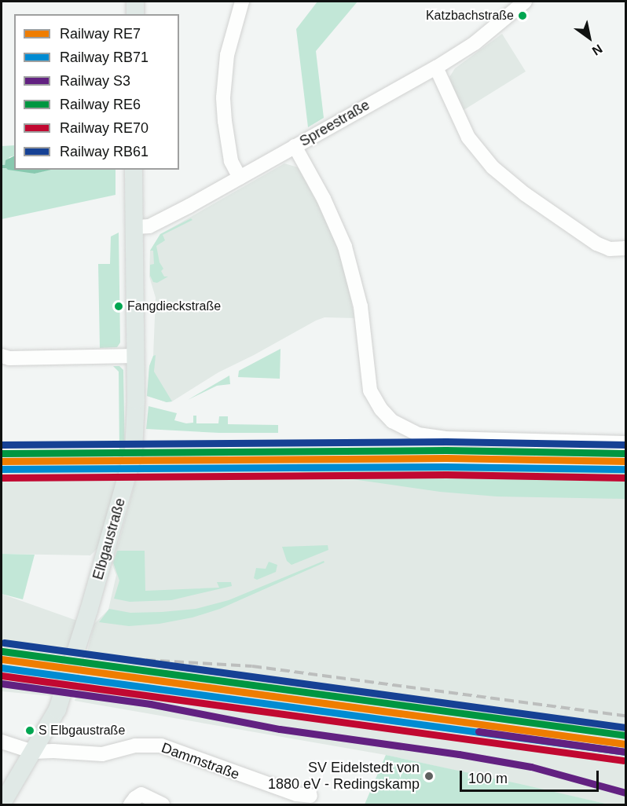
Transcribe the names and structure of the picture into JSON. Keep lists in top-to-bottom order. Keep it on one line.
{"streets":{"main road":["Elbgaustraße"],"street":["Spreestraße","Dammstraße"]},"crossings":[["Spreestraße","Elbgaustraße"],["Elbgaustraße","Dammstraße"]],"places":["Katzbachstraße","Fangdieckstraße","S Elbgaustraße","SV Eidelstedt von 1880 eV - Redingskamp"],"lines":["rail line RB61","rail line RE6","rail line RE7","rail line RB71","rail line RE70","rail line S3"],"legend":["Railway RE7","Railway RB71","Railway S3","Railway RE6","Railway RE70","Railway RB61"],"scale_bar":"100 m","north":"bottom right"}
